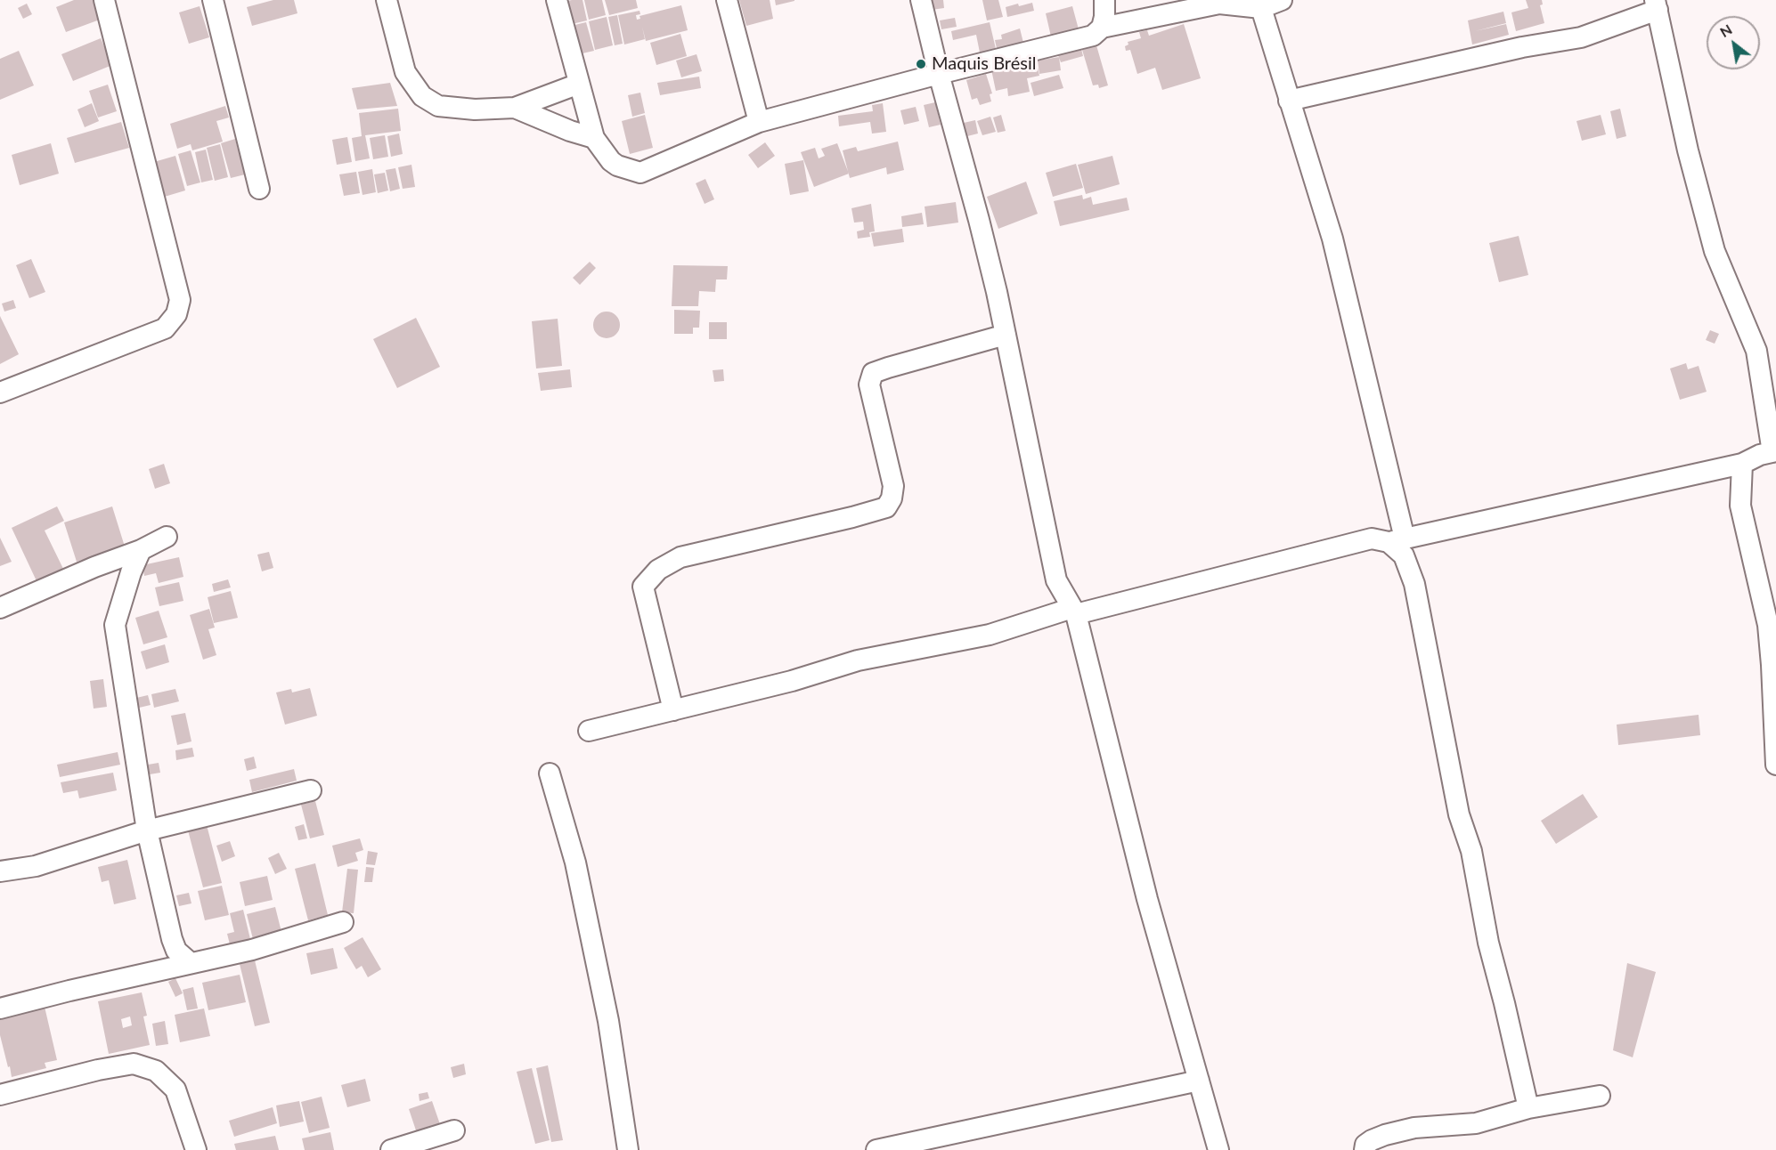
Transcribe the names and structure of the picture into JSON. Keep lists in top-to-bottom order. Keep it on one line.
{"places":["Maquis Brésil"],"north":"top left"}
